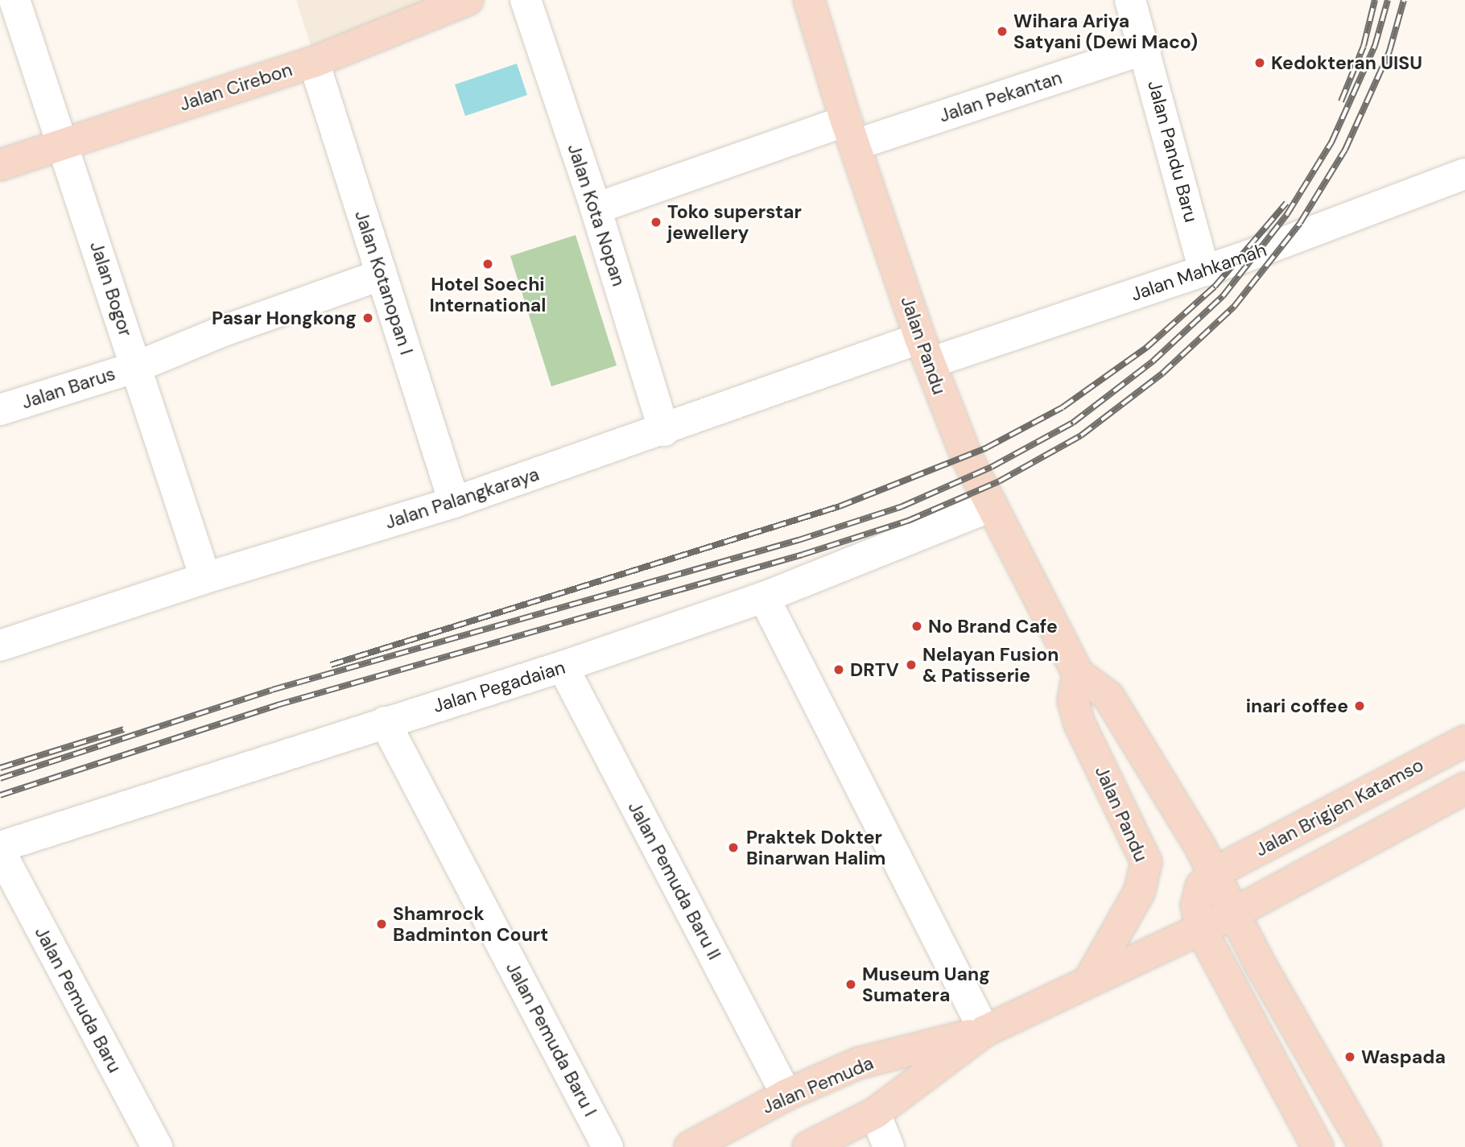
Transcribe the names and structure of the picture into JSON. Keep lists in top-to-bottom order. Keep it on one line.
{"streets":{"main road":["Jalan Cirebon","Jalan Pandu","Jalan Brigjen Katamso","Jalan Pemuda"],"street":["Jalan Pekantan","Jalan Pandu Baru","Jalan Kota Nopan","Jalan Mahkamah","Jalan Kotanopan I","Jalan Bogor","Jalan Barus","Jalan Palangkaraya","Jalan Pegadaian","Jalan Pemuda Baru II","Jalan Pemuda Baru","Jalan Pemuda Baru I"]},"crossings":[["Jalan Cirebon","Jalan Kotanopan I"],["Jalan Cirebon","Jalan Bogor"],["Jalan Pekantan","Jalan Pandu Baru"],["Jalan Pekantan","Jalan Kota Nopan"],["Jalan Pekantan","Jalan Pandu"],["Jalan Pandu Baru","Jalan Mahkamah"],["Jalan Kota Nopan","Jalan Palangkaraya"],["Jalan Mahkamah","Jalan Pandu"],["Jalan Mahkamah","Jalan Palangkaraya"],["Jalan Kotanopan I","Jalan Barus"],["Jalan Kotanopan I","Jalan Palangkaraya"],["Jalan Bogor","Jalan Barus"],["Jalan Bogor","Jalan Palangkaraya"],["Jalan Pandu","Jalan Palangkaraya"],["Jalan Pandu","Jalan Pegadaian"],["Jalan Pandu","Jalan Brigjen Katamso"],["Jalan Pandu","Jalan Pemuda"],["Jalan Pegadaian","Jalan Pemuda Baru II"],["Jalan Pegadaian","Jalan Pemuda Baru I"],["Jalan Pemuda Baru II","Jalan Pemuda"]],"places":["Wihara Ariya Satyani (Dewi Maco)","Kedokteran UISU","Toko superstar jewellery","Hotel Soechi International","Pasar Hongkong","No Brand Cafe","Nelayan Fusion & Patisserie","DRTV","inari coffee","Praktek Dokter Binarwan Halim","Shamrock Badminton Court","Museum Uang Sumatera","Waspada"]}
